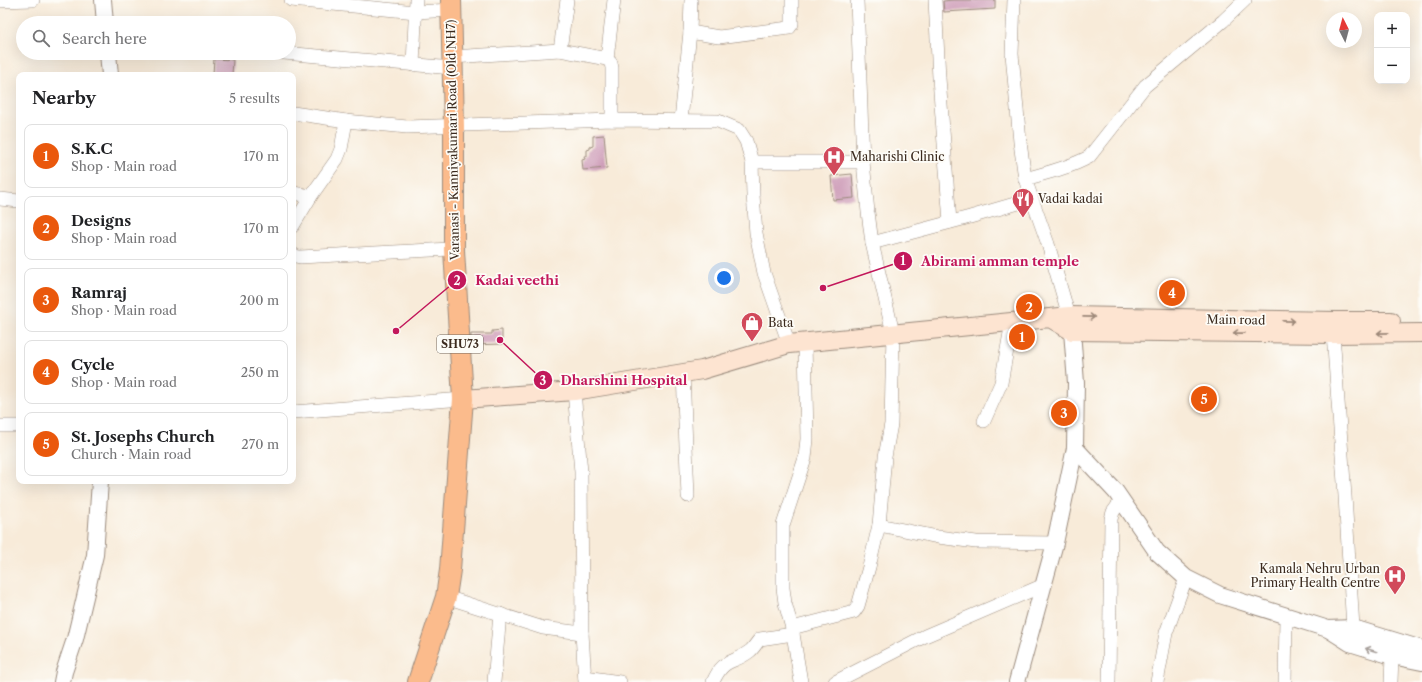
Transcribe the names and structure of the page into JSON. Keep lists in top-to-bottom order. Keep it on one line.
{"streets":{"main road":["Varanasi - Kanniyakumari Road (Old NH7)","Main road","SHU73"]},"places":{"hospital":["Maharishi Clinic","Kamala Nehru Urban Primary Health Centre"],"restaurant":["Vadai kadai"],"other":["Abirami amman temple","Kadai veethi","Dharshini Hospital"],"shop":["Bata"]},"north":"top","page":{"map_buttons":["+","−"],"search":"Search here","heading":["Nearby","5 results"],"list":[{"mark":"1","name":"S.K.C","note":"Shop · Main road","value":"170 m"},{"mark":"2","name":"Designs","note":"Shop · Main road","value":"170 m"},{"mark":"3","name":"Ramraj","note":"Shop · Main road","value":"200 m"},{"mark":"4","name":"Cycle","note":"Shop · Main road","value":"250 m"},{"mark":"5","name":"St. Josephs Church","note":"Church · Main road","value":"270 m"}],"pins":["4","2","1","5","3"]}}
